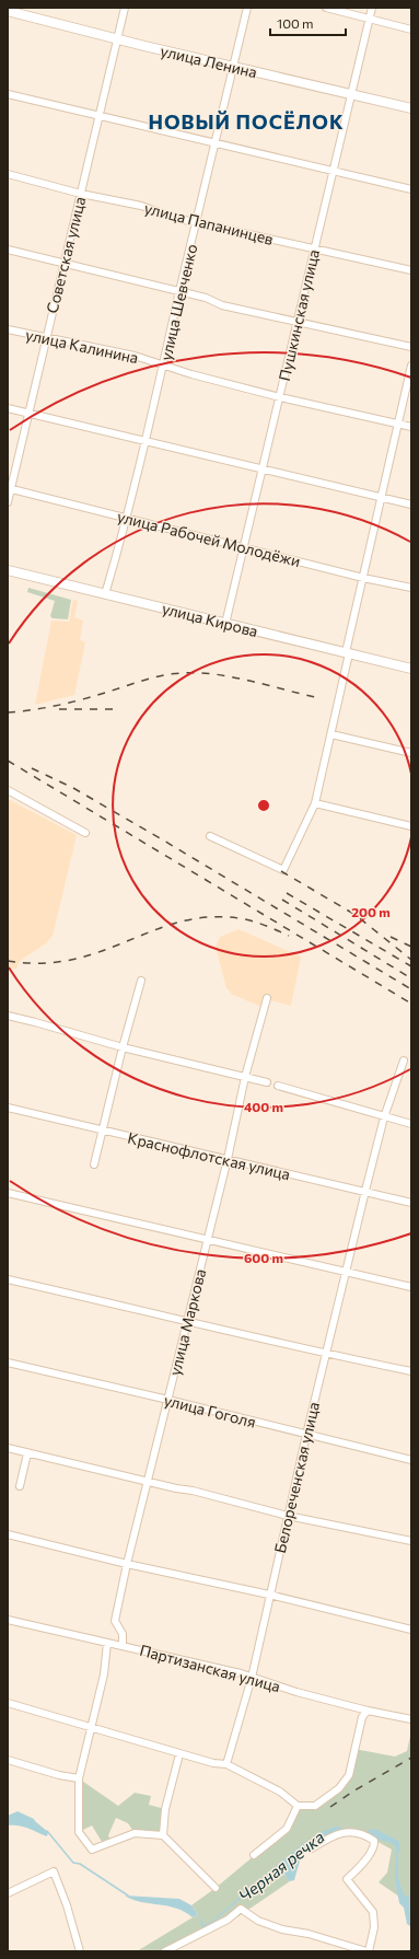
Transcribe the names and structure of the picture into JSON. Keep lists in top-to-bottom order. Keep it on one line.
{"streets":{"main road":["улица Ленина","улица Кирова"],"street":["улица Папанинцев","Советская улица","улица Шевченко","Пушкинская улица","улица Калинина","улица Рабочей Молодёжи","Краснофлотская улица","улица Маркова","улица Гоголя","Белореченская улица","Партизанская улица"]},"crossings":[["улица Ленина","Советская улица"],["улица Ленина","улица Шевченко"],["улица Ленина","Пушкинская улица"],["улица Папанинцев","Советская улица"],["улица Папанинцев","улица Шевченко"],["улица Папанинцев","Пушкинская улица"],["Советская улица","улица Калинина"],["Советская улица","улица Рабочей Молодёжи"],["улица Шевченко","улица Калинина"],["улица Шевченко","улица Рабочей Молодёжи"],["улица Шевченко","улица Кирова"],["Пушкинская улица","улица Калинина"],["Пушкинская улица","улица Рабочей Молодёжи"],["Пушкинская улица","улица Кирова"],["Краснофлотская улица","улица Маркова"],["Краснофлотская улица","Белореченская улица"],["улица Маркова","улица Гоголя"],["улица Маркова","Партизанская улица"],["улица Гоголя","Белореченская улица"],["Белореченская улица","Партизанская улица"]],"districts":["НОВЫЙ ПОСЁЛОК"],"water":["Черная речка"],"scale_bar":"100 m","rings":["200 m","400 m","600 m"]}
